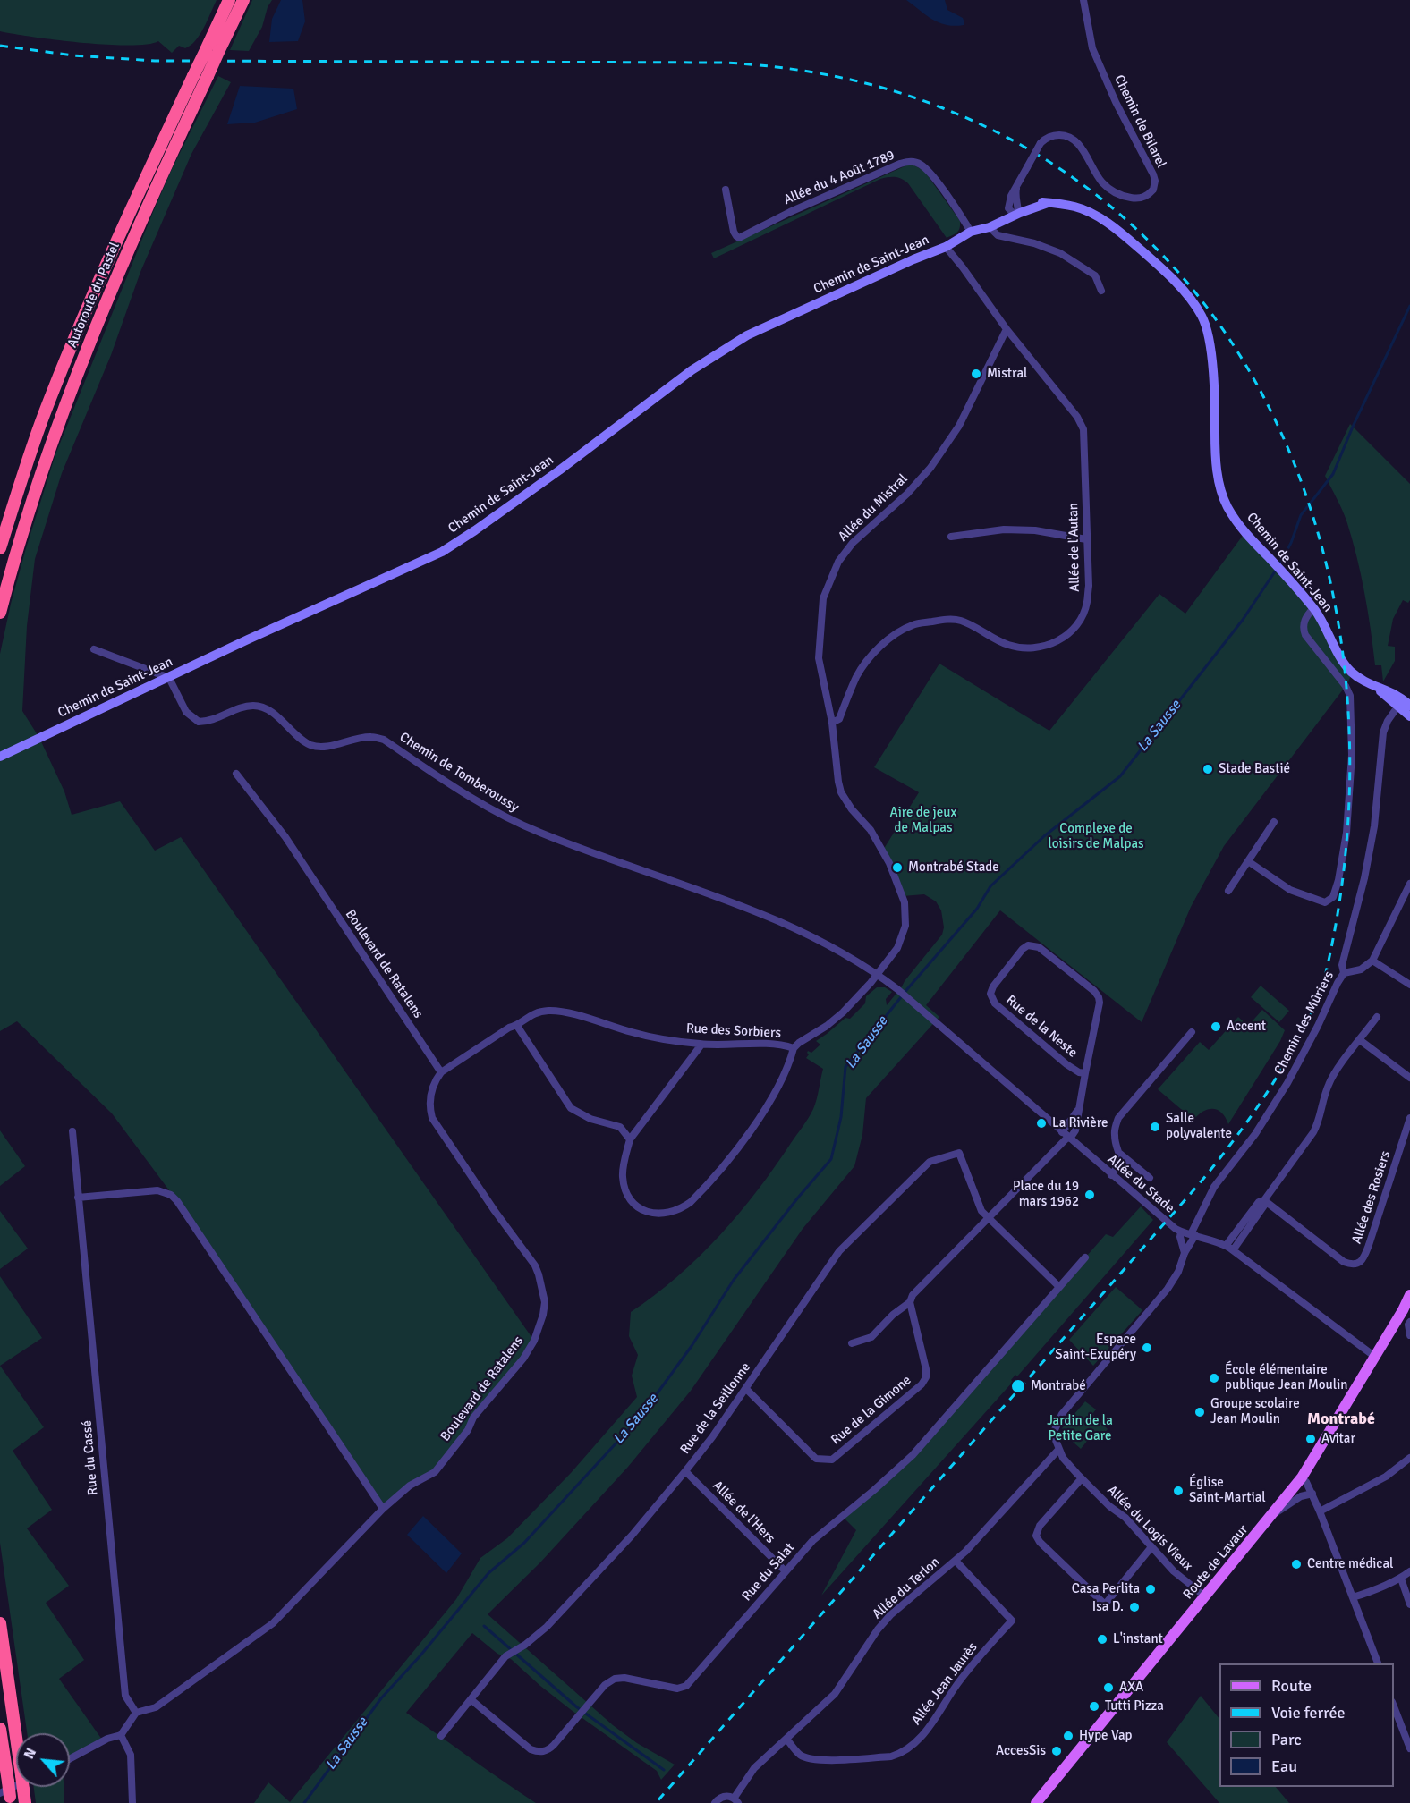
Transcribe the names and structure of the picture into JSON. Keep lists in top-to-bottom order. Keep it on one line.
{"streets":{"highway":["Autoroute du Pastel"],"main road":["Route de Lavaur"],"street":["Chemin de Bilarel","Allée du 4 Août 1789","Chemin de Saint-Jean","Allée du Mistral","Allée de l'Autan","Chemin de Tomberoussy","Boulevard de Ratalens","Chemin des Mûriers","Rue de la Neste","Rue des Sorbiers","Allée du Stade","Allée des Rosiers","Rue de la Seillonne","Rue de la Gimone","Rue du Cassé","Allée de l'Hers","Allée du Logis Vieux","Rue du Salat","Allée du Terlon","Allée Jean Jaurès"]},"crossings":[["Chemin de Bilarel","Chemin de Saint-Jean"],["Allée du 4 Août 1789","Chemin de Saint-Jean"],["Chemin de Saint-Jean","Allée de l'Autan"],["Chemin de Saint-Jean","Chemin de Tomberoussy"],["Chemin de Saint-Jean","Chemin des Mûriers"],["Allée du Mistral","Allée de l'Autan"],["Chemin de Tomberoussy","Rue des Sorbiers"],["Chemin de Tomberoussy","Allée du Stade"],["Boulevard de Ratalens","Rue des Sorbiers"],["Boulevard de Ratalens","Rue du Cassé"],["Chemin des Mûriers","Allée du Stade"],["Chemin des Mûriers","Allée du Logis Vieux"],["Chemin des Mûriers","Allée du Terlon"],["Rue de la Neste","Allée du Stade"],["Rue des Sorbiers","Allée du Stade"],["Allée du Stade","Route de Lavaur"],["Rue de la Seillonne","Rue de la Gimone"],["Rue de la Seillonne","Allée de l'Hers"],["Rue de la Seillonne","Rue du Salat"],["Allée de l'Hers","Rue du Salat"],["Allée du Logis Vieux","Route de Lavaur"],["Allée du Logis Vieux","Allée du Terlon"],["Allée du Terlon","Allée Jean Jaurès"]],"districts":["Montrabé"],"water":["La Sausse"],"parks":["Aire de jeux de Malpas","Complexe de loisirs de Malpas","Jardin de la Petite Gare"],"places":["Mistral","Stade Bastié","Montrabé Stade","Accent","La Rivière","Salle polyvalente","Place du 19 mars 1962","Espace Saint-Exupéry","École élémentaire publique Jean Moulin","Montrabé","Groupe scolaire Jean Moulin","Avitar","Église Saint-Martial","Centre médical","Casa Perlita","Isa D.","L'instant","AXA","Tutti Pizza","Hype Vap","AccesSis"],"legend":["Route","Voie ferrée","Parc","Eau"],"north":"top left"}
